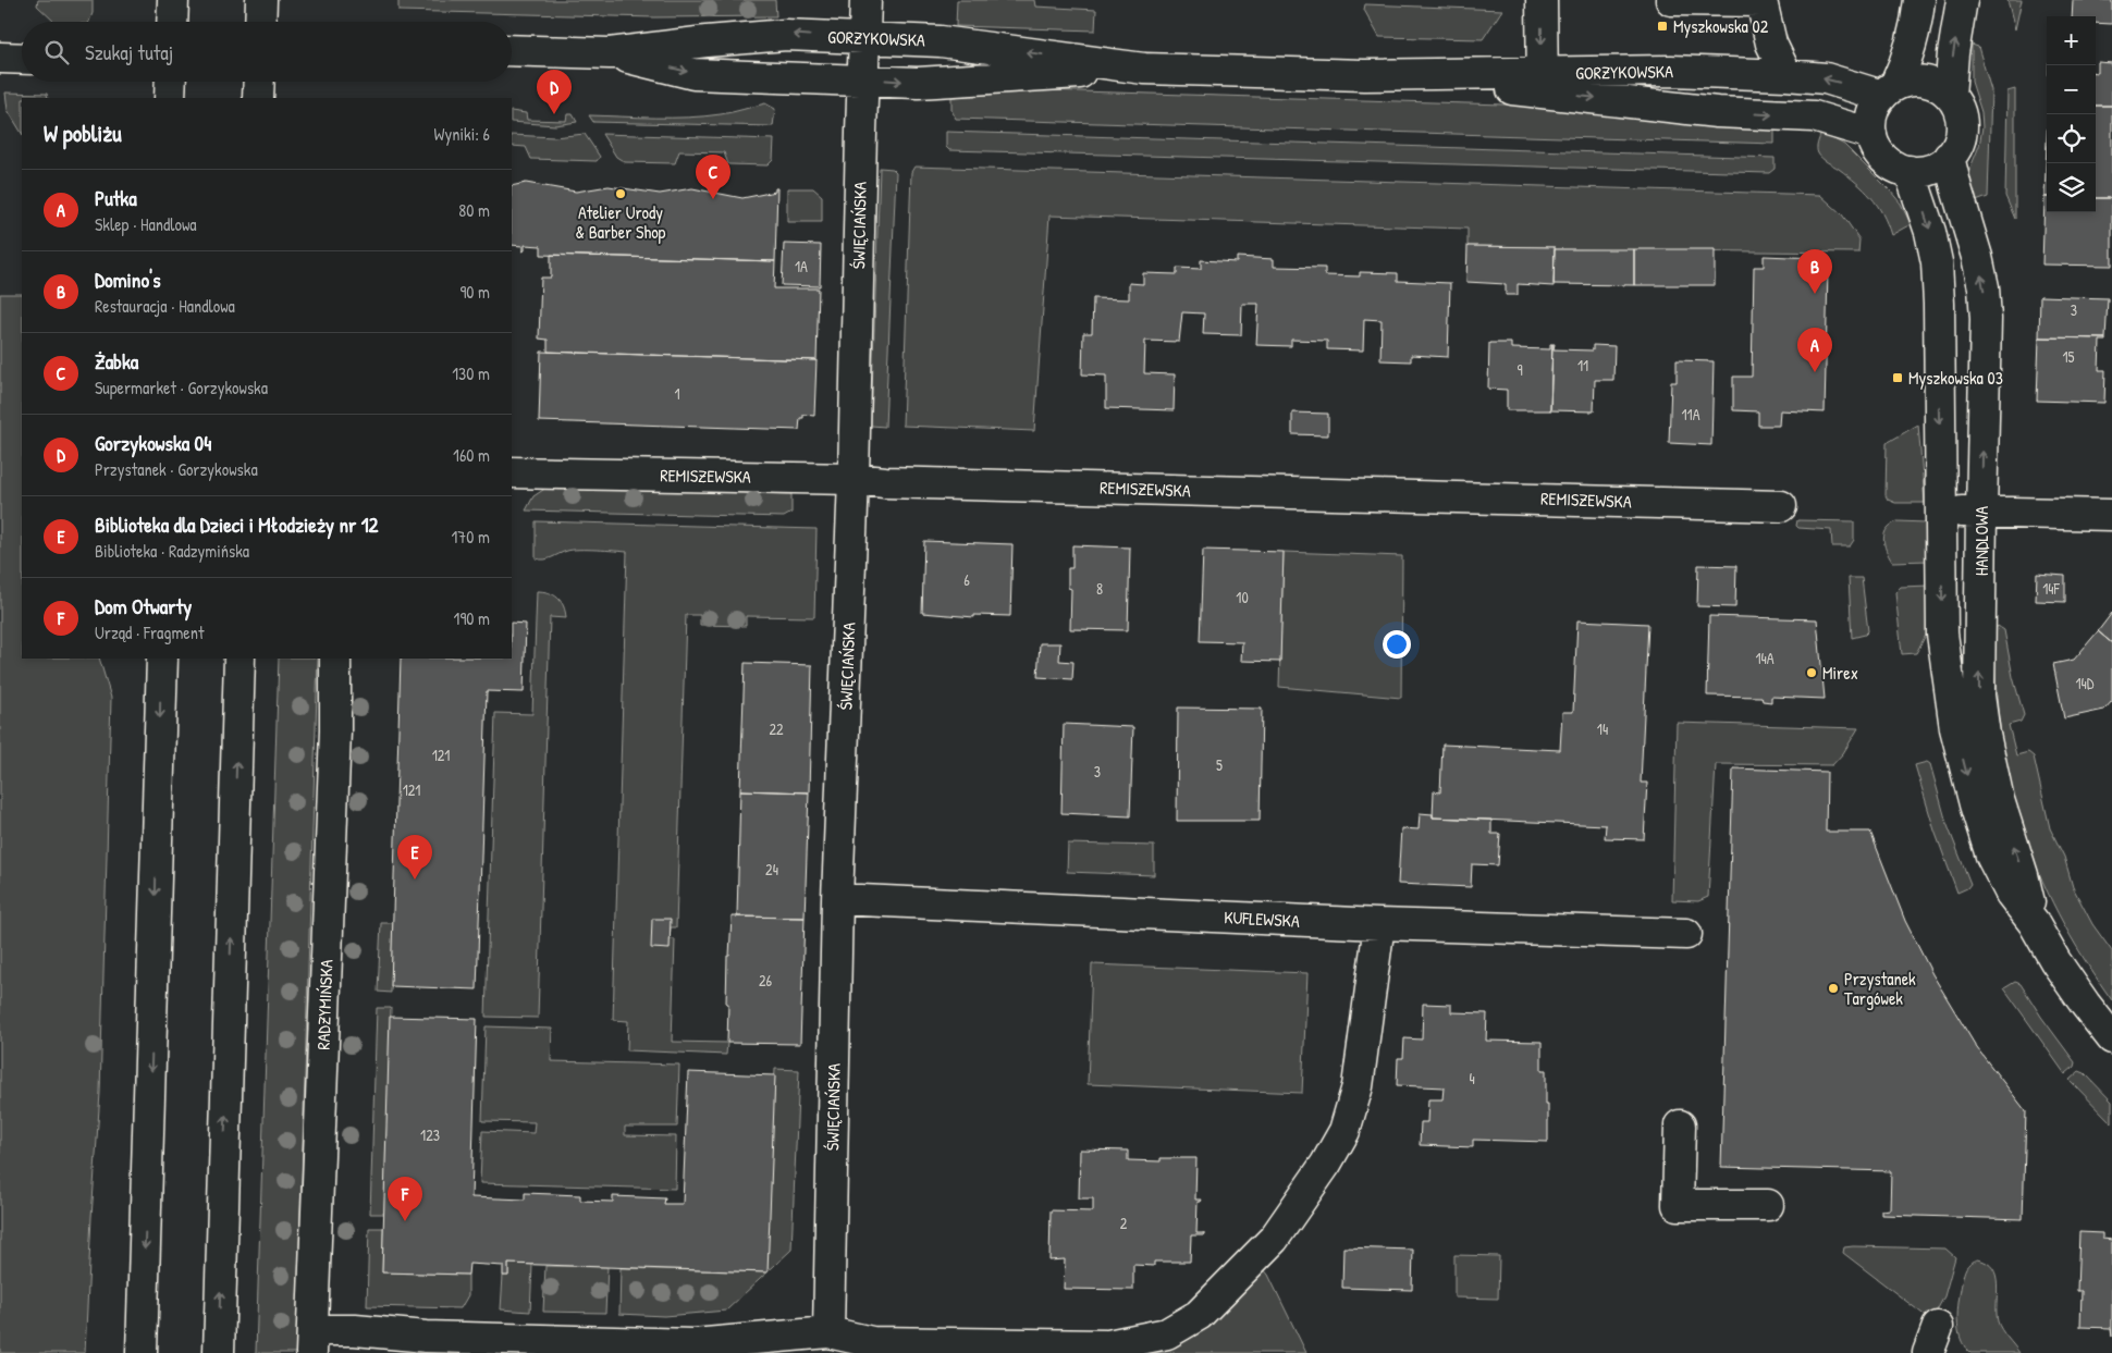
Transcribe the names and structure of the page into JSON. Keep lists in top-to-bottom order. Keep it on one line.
{"streets":{"street":["GORZYKOWSKA","ŚWIĘCIAŃSKA","REMISZEWSKA","HANDLOWA","KUFLEWSKA","RADZYMIŃSKA"]},"crossings":[["GORZYKOWSKA","ŚWIĘCIAŃSKA"],["GORZYKOWSKA","HANDLOWA"],["ŚWIĘCIAŃSKA","REMISZEWSKA"],["ŚWIĘCIAŃSKA","KUFLEWSKA"]],"places":{"transit":["Myszkowska 02","Myszkowska 03"],"other":["Atelier Urody & Barber Shop","Mirex","Przystanek Targówek"]},"house_numbers":["1A","3","15","11","9","1","11A","6","8","14F","10","14A","14D","22","14","121","5","3","121","24","26","4","123","2"],"page":{"map_buttons":["+","−"],"search":"Szukaj tutaj","pins":["D","C","B","A","E","F"],"heading":["W pobliżu","Wyniki: 6"],"list":[{"mark":"A","name":"Putka","note":"Sklep · Handlowa","value":"80 m"},{"mark":"B","name":"Domino's","note":"Restauracja · Handlowa","value":"90 m"},{"mark":"C","name":"Żabka","note":"Supermarket · Gorzykowska","value":"130 m"},{"mark":"D","name":"Gorzykowska 04","note":"Przystanek · Gorzykowska","value":"160 m"},{"mark":"E","name":"Biblioteka dla Dzieci i Młodzieży nr 12","note":"Biblioteka · Radzymińska","value":"170 m"},{"mark":"F","name":"Dom Otwarty","note":"Urząd · Fragment","value":"190 m"}]}}
